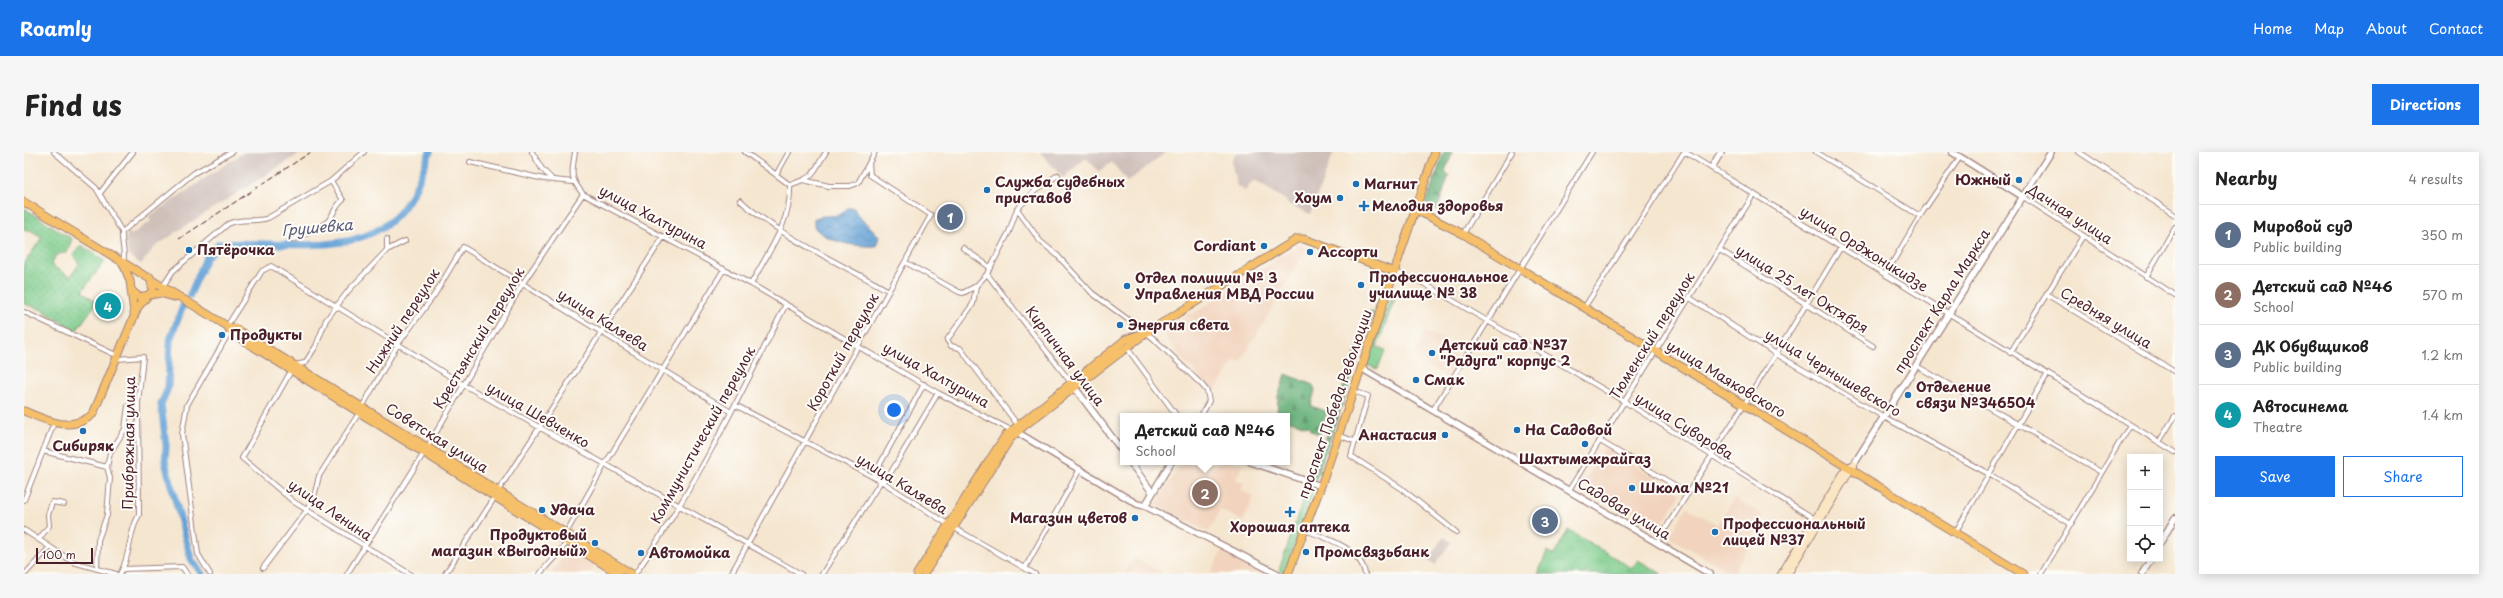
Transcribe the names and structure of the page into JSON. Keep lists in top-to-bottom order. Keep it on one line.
{"streets":{"main road":["проспект Карла Маркса","улица Маяковского","проспект Победа Революции","Советская улица"],"street":["Дачная улица","улица Халтурина","улица Орджоникидзе","улица 25 лет Октября","Средняя улица","улица Каляева","Нижний переулок","Тюменский переулок","Крестьянский переулок","Короткий переулок","Кирпичная улица","улица Чернышевского","улица Шевченко","улица Суворова","Коммунистический переулок","Прибрежная улица","Садовая улица","улица Ленина"]},"crossings":[["Дачная улица","проспект Карла Маркса"],["улица Халтурина","Крестьянский переулок"],["улица Халтурина","Короткий переулок"],["улица Халтурина","Коммунистический переулок"],["улица Орджоникидзе","проспект Карла Маркса"],["улица Орджоникидзе","Тюменский переулок"],["улица 25 лет Октября","Тюменский переулок"],["проспект Карла Маркса","улица Чернышевского"],["проспект Карла Маркса","улица Маяковского"],["проспект Карла Маркса","улица Суворова"],["улица Каляева","Нижний переулок"],["улица Каляева","Крестьянский переулок"],["улица Каляева","Короткий переулок"],["улица Каляева","Коммунистический переулок"],["Нижний переулок","улица Шевченко"],["Нижний переулок","Советская улица"],["Нижний переулок","улица Ленина"],["Тюменский переулок","улица Чернышевского"],["Тюменский переулок","улица Маяковского"],["Тюменский переулок","улица Суворова"],["Тюменский переулок","Садовая улица"],["Крестьянский переулок","улица Шевченко"],["Крестьянский переулок","Советская улица"],["Крестьянский переулок","улица Ленина"],["Короткий переулок","улица Шевченко"],["улица Маяковского","проспект Победа Революции"],["проспект Победа Революции","улица Суворова"],["проспект Победа Революции","Садовая улица"],["улица Шевченко","Коммунистический переулок"],["улица Шевченко","Советская улица"],["Коммунистический переулок","Советская улица"],["Советская улица","улица Ленина"]],"water":["Грушевка"],"places":{"other":["Южный","Магнит","Служба судебных приставов","Хоум","Cordiant","Пятёрочка","Ассорти","Профессиональное училище № 38","Отдел полиции № 3 Управления МВД России","Энергия света","Продукты","Детский сад №37 \"Радуга\" корпус 2","Смак","Отделение связи №346504","На Садовой","Сибиряк","Анастасия","Шахтымежрайгаз","Школа №21","Удача","Магазин цветов","Профессиональный лицей №37","Продуктовый магазин «Выгодный»","Промсвязьбанк","Автомойка"],"health":["Мелодия здоровья","Хорошая аптека"]},"scale_bar":"100 m","page":{"header":"Roamly","nav":["Home","Map","About","Contact"],"title":"Find us","buttons":["Directions",["Save","Share"]],"heading":["Nearby","4 results"],"pins":["1","4","2","3"],"list":[{"mark":"1","name":"Мировой суд","note":"Public building","value":"350 m"},{"mark":"2","name":"Детский сад №46","note":"School","value":"570 m"},{"mark":"3","name":"ДК Обувщиков","note":"Public building","value":"1.2 km"},{"mark":"4","name":"Автосинема","note":"Theatre","value":"1.4 km"}],"popup":["Детский сад №46","School"],"map_buttons":["+","−"],"scale":"100 m"}}
